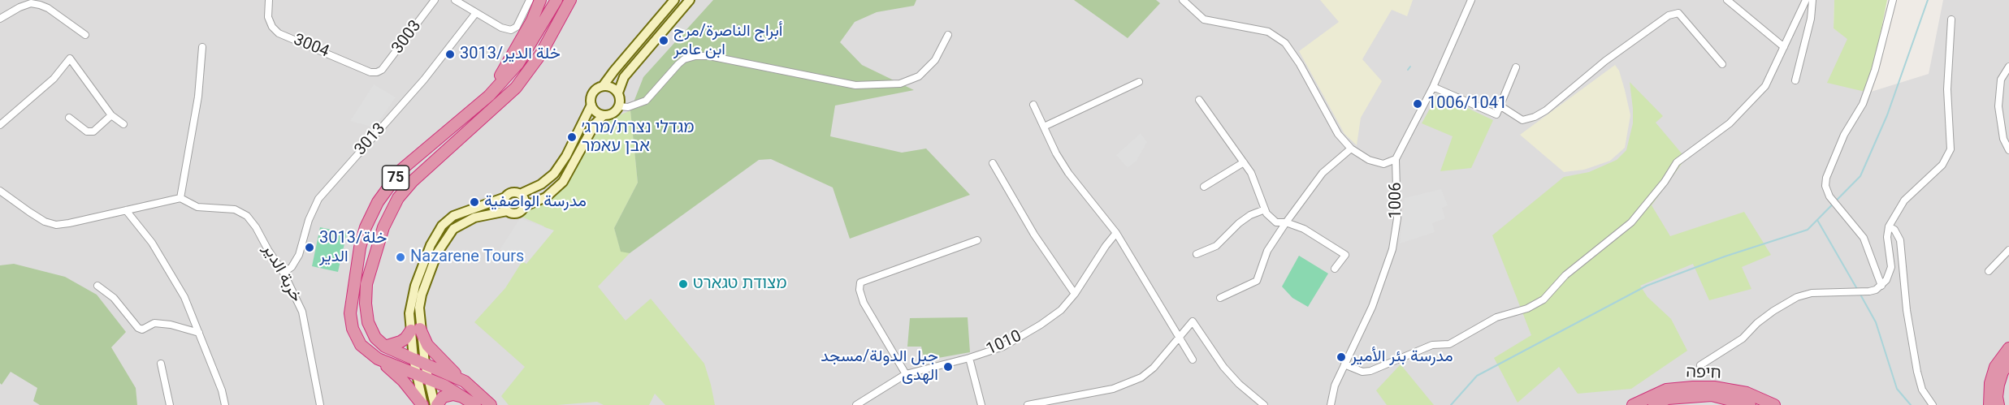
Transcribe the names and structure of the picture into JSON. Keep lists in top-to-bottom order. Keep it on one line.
{"streets":{"highway":["75","חיפה"],"street":["3003","3004","3013","1006","خربة الدير","1010"]},"crossings":[["3003","3004"],["3013","خربة الدير"]],"places":["أبراج الناصرة/مرج ابن عامر","خلة الدير/3013","1006/1041","מגדלי נצרת/מרג׳ אבן עאמר","مدرسة الواصفية","3013/خلة الدير","Nazarene Tours","מצודת טגארט","مدرسة بئر الأمير","جبل الدولة/مسجد الهدى"]}
